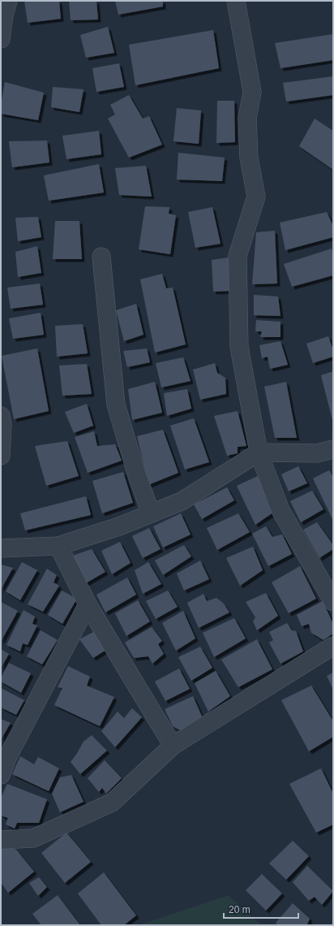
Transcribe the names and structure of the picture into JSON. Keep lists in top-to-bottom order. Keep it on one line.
{"scale_bar":"20 m"}
